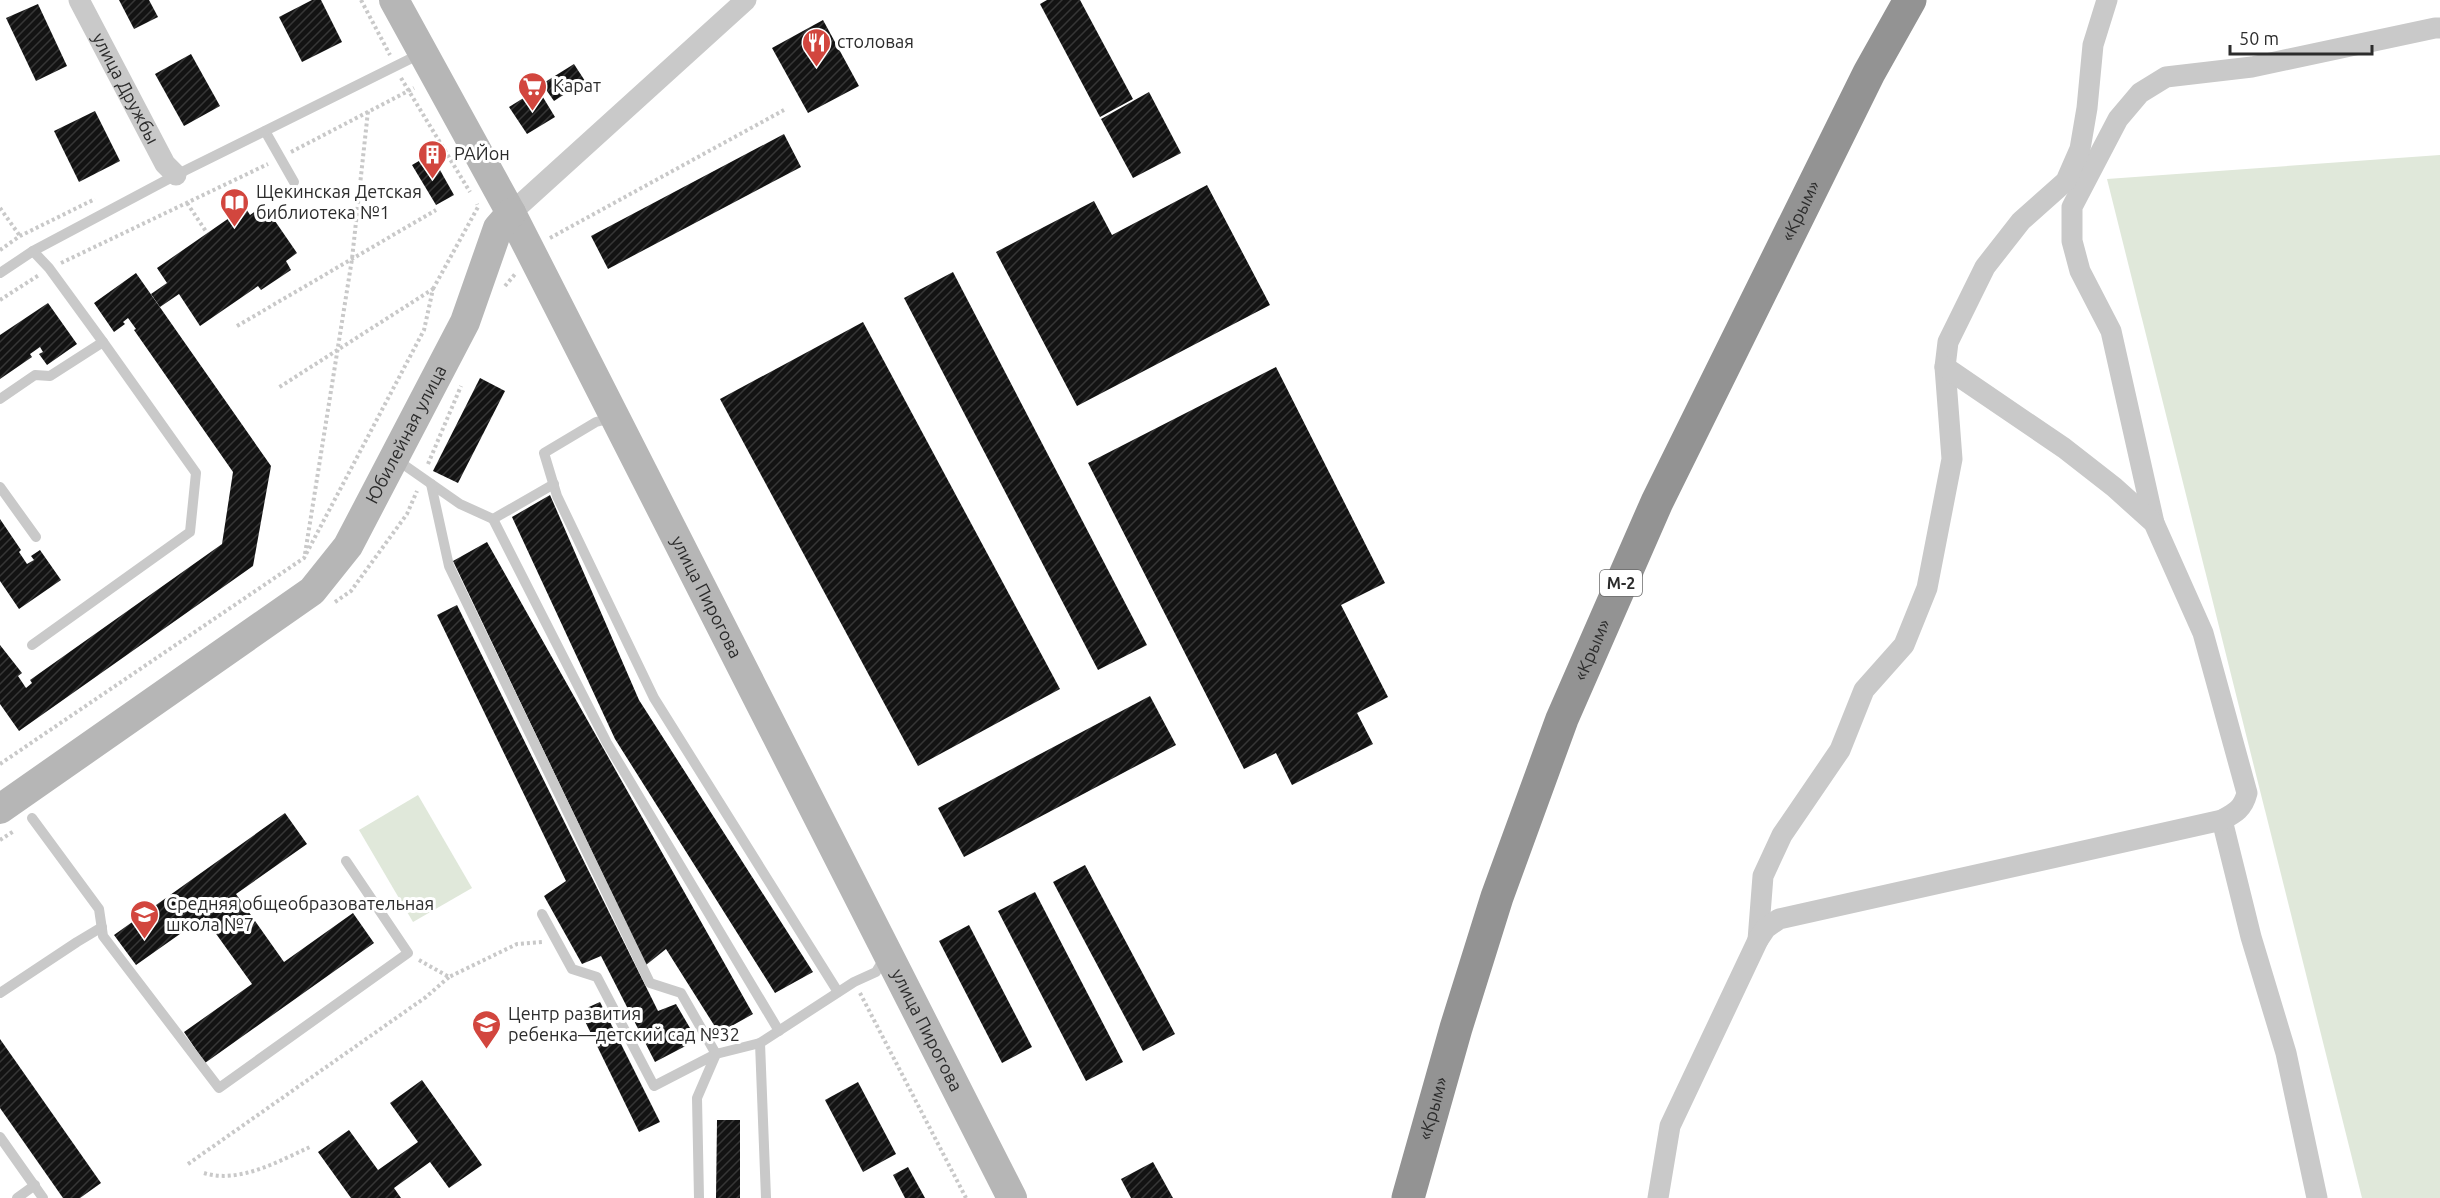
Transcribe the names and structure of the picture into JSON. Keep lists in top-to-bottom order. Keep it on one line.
{"streets":{"highway":["«Крым»","М-2"],"street":["улица Дружбы","Юбилейная улица","улица Пирогова"]},"crossings":[["Юбилейная улица","улица Пирогова"]],"places":{"restaurant":["столовая"],"supermarket":["Карат"],"building":["РАЙон"],"library":["Щекинская Детская библиотека №1"],"school or university":["Средняя общеобразовательная школа №7","Центр развития ребенка––детский сад №32"]},"scale_bar":"50 m"}
